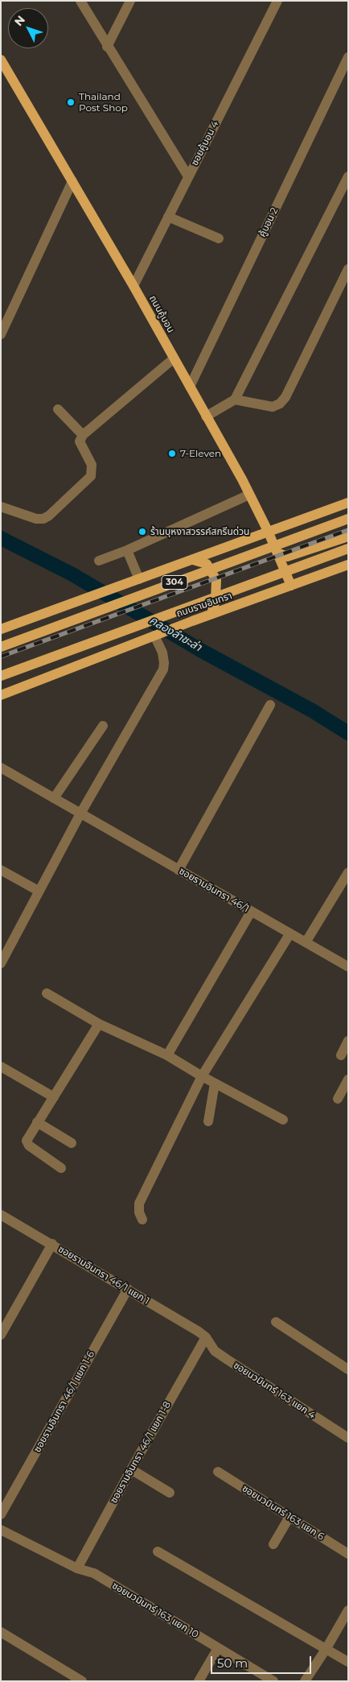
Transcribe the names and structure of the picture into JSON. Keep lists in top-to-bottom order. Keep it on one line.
{"streets":{"main road":["ถนนคู้บอน","304","ถนนรามอินทรา"],"street":["ซอยคู้บอน 4","คู้บอน 2","ซอยรามอินทรา 46/1","ซอยรามอินทรา 46/1 แยก 1","ซอยนวมินทร์ 163 แยก 4","ซอยรามอินทรา 46/1 แยก 1-6","ซอยรามอินทรา 46/1 แยก 1-8","ซอยนวมินทร์ 163 แยก 6","ซอยนวมินทร์ 163 แยก 10"]},"crossings":[["ซอยคู้บอน 4","ถนนคู้บอน"],["คู้บอน 2","ถนนคู้บอน"],["ถนนคู้บอน","304"],["ถนนคู้บอน","ถนนรามอินทรา"],["ซอยรามอินทรา 46/1 แยก 1","ซอยนวมินทร์ 163 แยก 4"],["ซอยรามอินทรา 46/1 แยก 1","ซอยรามอินทรา 46/1 แยก 1-6"],["ซอยรามอินทรา 46/1 แยก 1","ซอยรามอินทรา 46/1 แยก 1-8"],["ซอยนวมินทร์ 163 แยก 4","ซอยรามอินทรา 46/1 แยก 1-8"],["ซอยรามอินทรา 46/1 แยก 1-8","ซอยนวมินทร์ 163 แยก 10"]],"water":["คลองลำชะล่า"],"places":["Thailand Post Shop","7-Eleven","ร้านบุหงาสวรรค์สกรีนด่วน"],"scale_bar":"50 m","north":"top left"}
